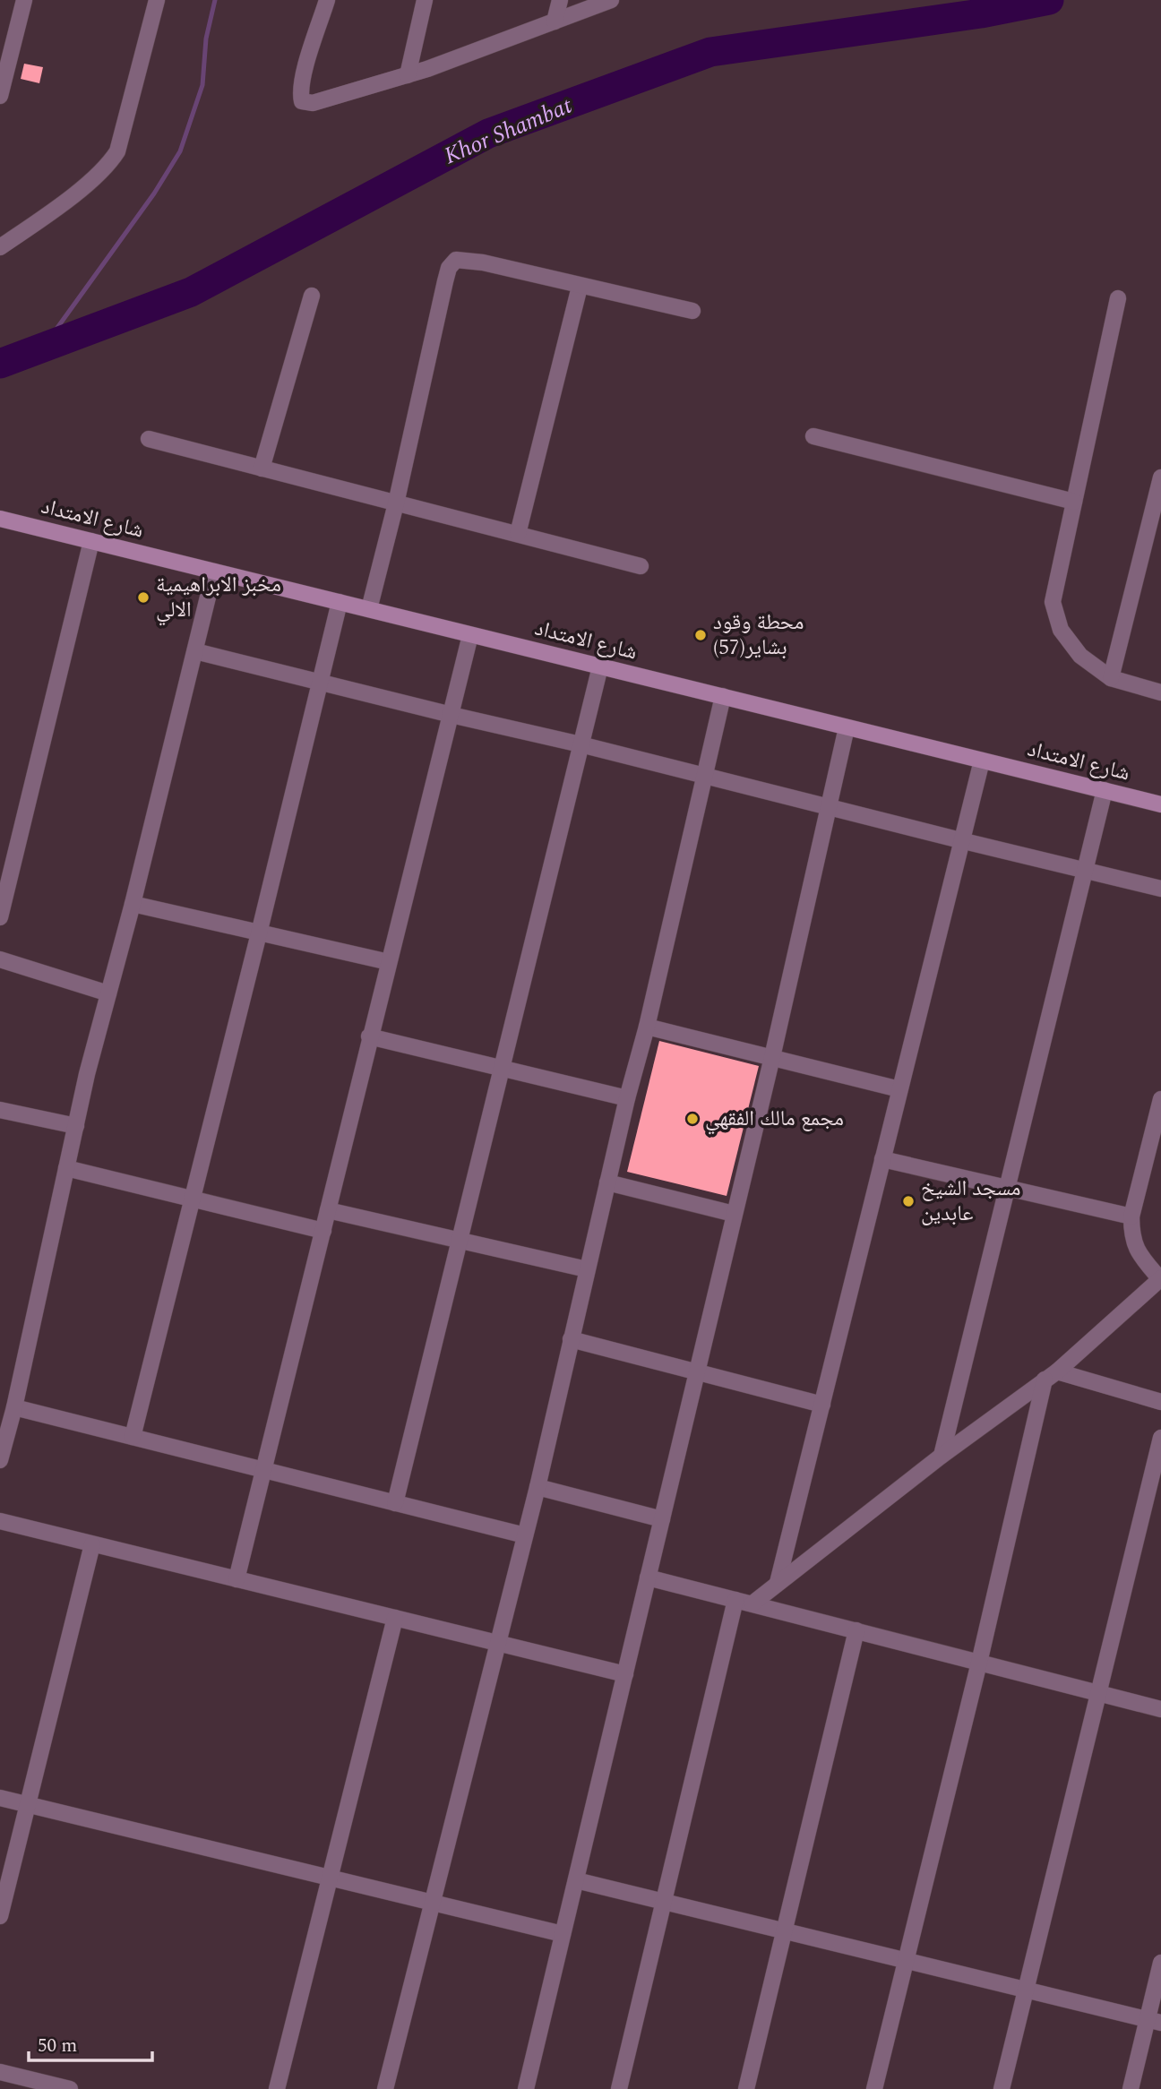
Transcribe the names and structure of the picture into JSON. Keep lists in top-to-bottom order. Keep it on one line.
{"streets":{"street":["شارع الامتداد"]},"water":["Khor Shambat"],"places":["مخبز الابراهيمية الالي","محطة وقود بشاير(57)","مجمع مالك الفقهي","مسجد الشيخ عابدين"],"scale_bar":"50 m"}
